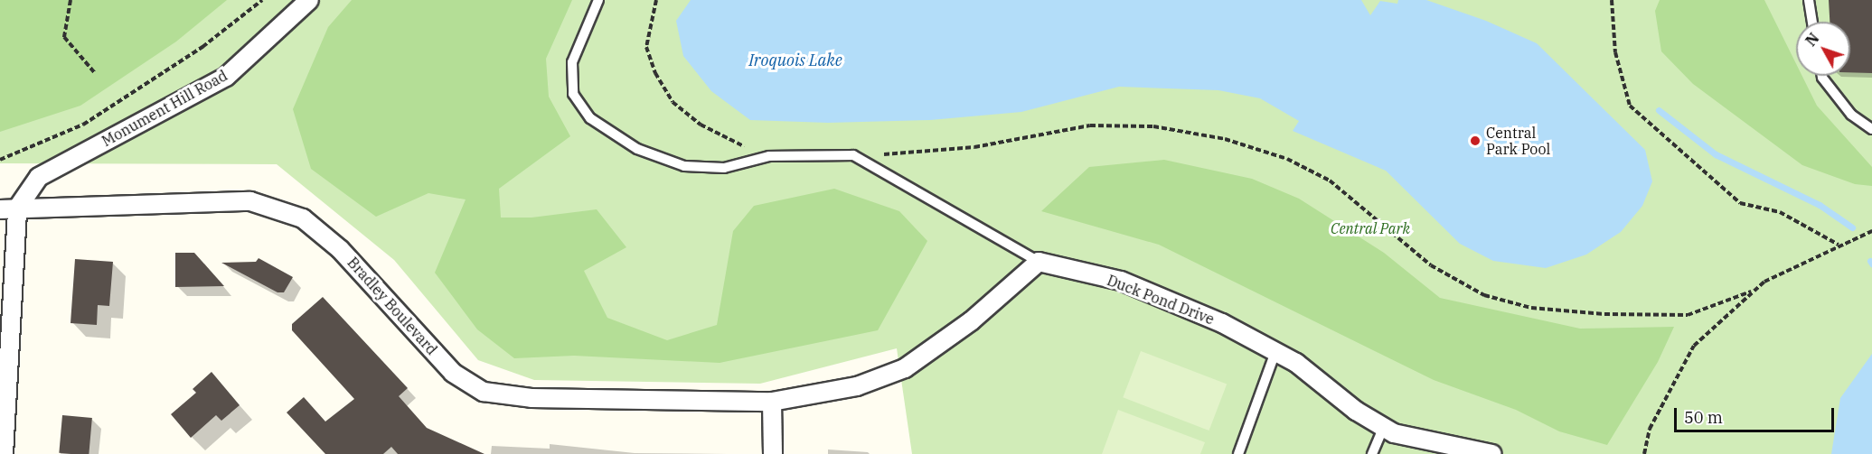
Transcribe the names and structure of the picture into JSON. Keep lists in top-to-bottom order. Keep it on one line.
{"streets":{"street":["Monument Hill Road","Duck Pond Drive","Bradley Boulevard"]},"crossings":[["Monument Hill Road","Bradley Boulevard"]],"water":["Iroquois Lake"],"parks":["Central Park"],"places":["Central Park Pool"],"scale_bar":"50 m","north":"top left"}
